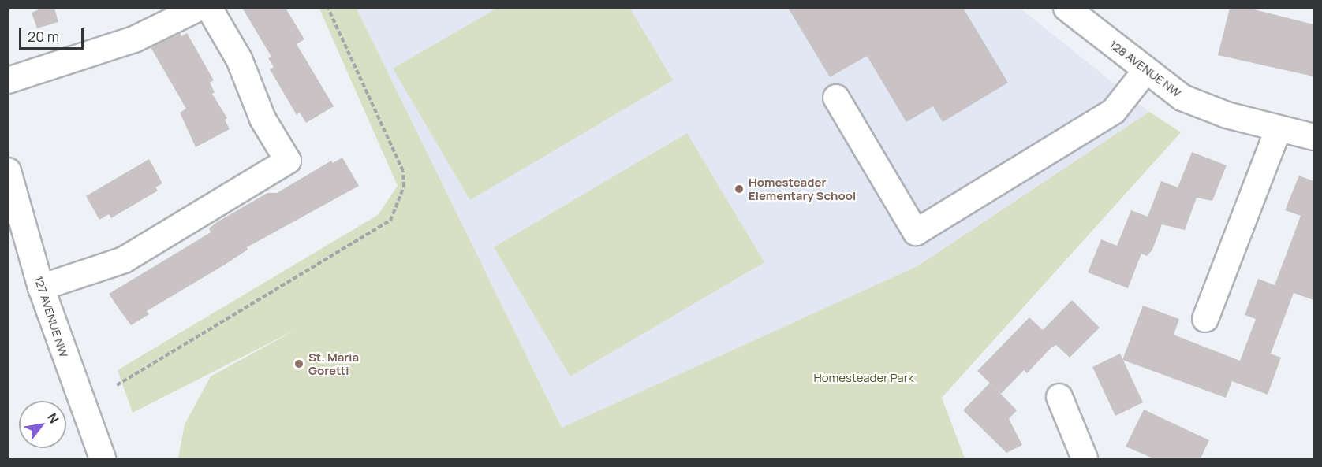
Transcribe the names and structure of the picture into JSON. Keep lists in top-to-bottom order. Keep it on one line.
{"streets":{"street":["128 AVENUE NW","127 AVENUE NW"]},"parks":["Homesteader Park"],"places":["Homesteader Elementary School","St. Maria Goretti"],"scale_bar":"20 m","north":"top right"}
